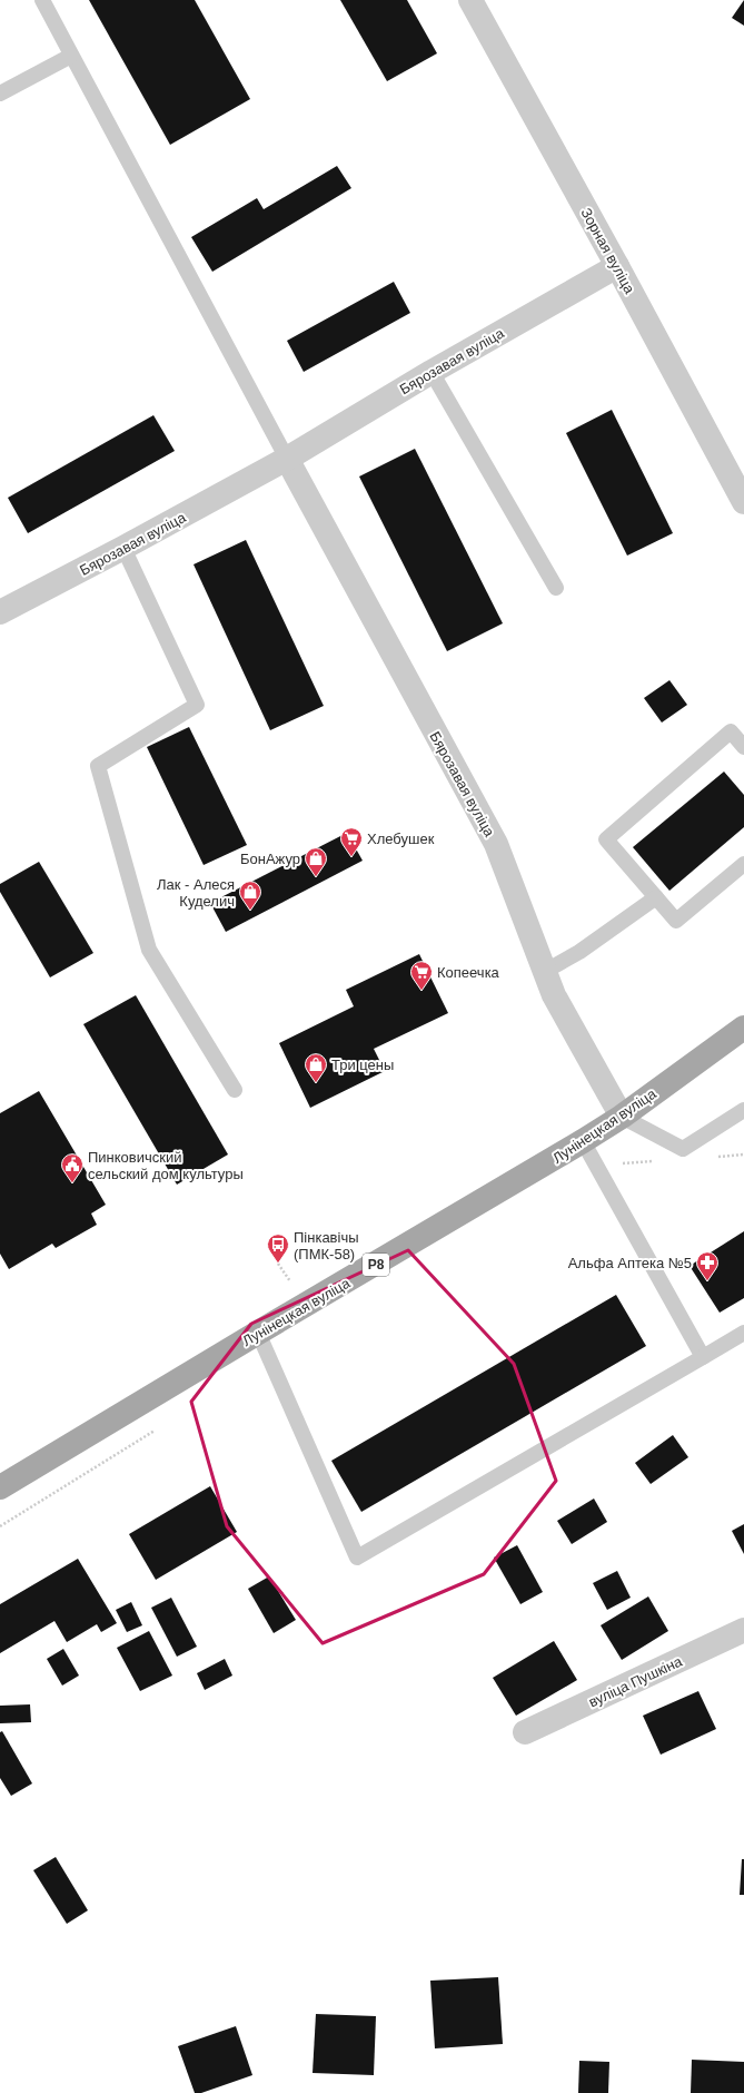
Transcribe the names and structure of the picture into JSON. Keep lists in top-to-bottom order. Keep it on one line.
{"streets":{"main road":["Лунінецкая вуліца","Р8"],"street":["Зорная вуліца","Бярозавая вуліца","вуліца Пушкіна"]},"crossings":[["Зорная вуліца","Бярозавая вуліца"],["Бярозавая вуліца","Лунінецкая вуліца"]],"places":{"supermarket":["Хлебушек","Копеечка"],"shop":["БонАжур","Лак - Алеся Куделич","Три цены"],"public building":["Пинковичский сельский дом культуры"],"bus stop":["Пінкавічы (ПМК-58)"],"pharmacy":["Альфа Аптека №5"]}}
